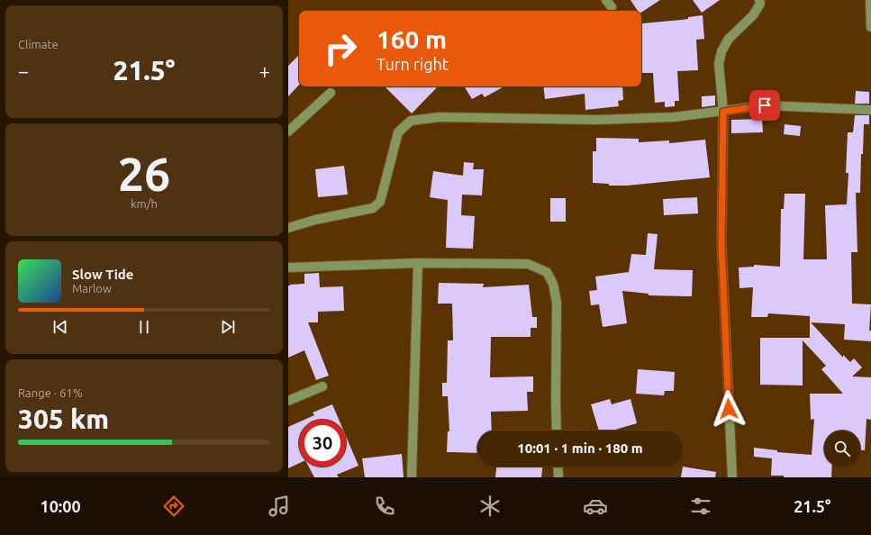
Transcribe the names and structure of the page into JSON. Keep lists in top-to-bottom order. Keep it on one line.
{"page":{"tile":["Climate",["26","km/h"],["Range · 61%","305 km"]],"turn":["160 m","Turn right"],"heat":["−","21.5°","+"],"song":["Slow Tide","Marlow"],"limit":"30","trip":"10:01 · 1 min · 180 m","tabs":["10:00","21.5°"]}}
